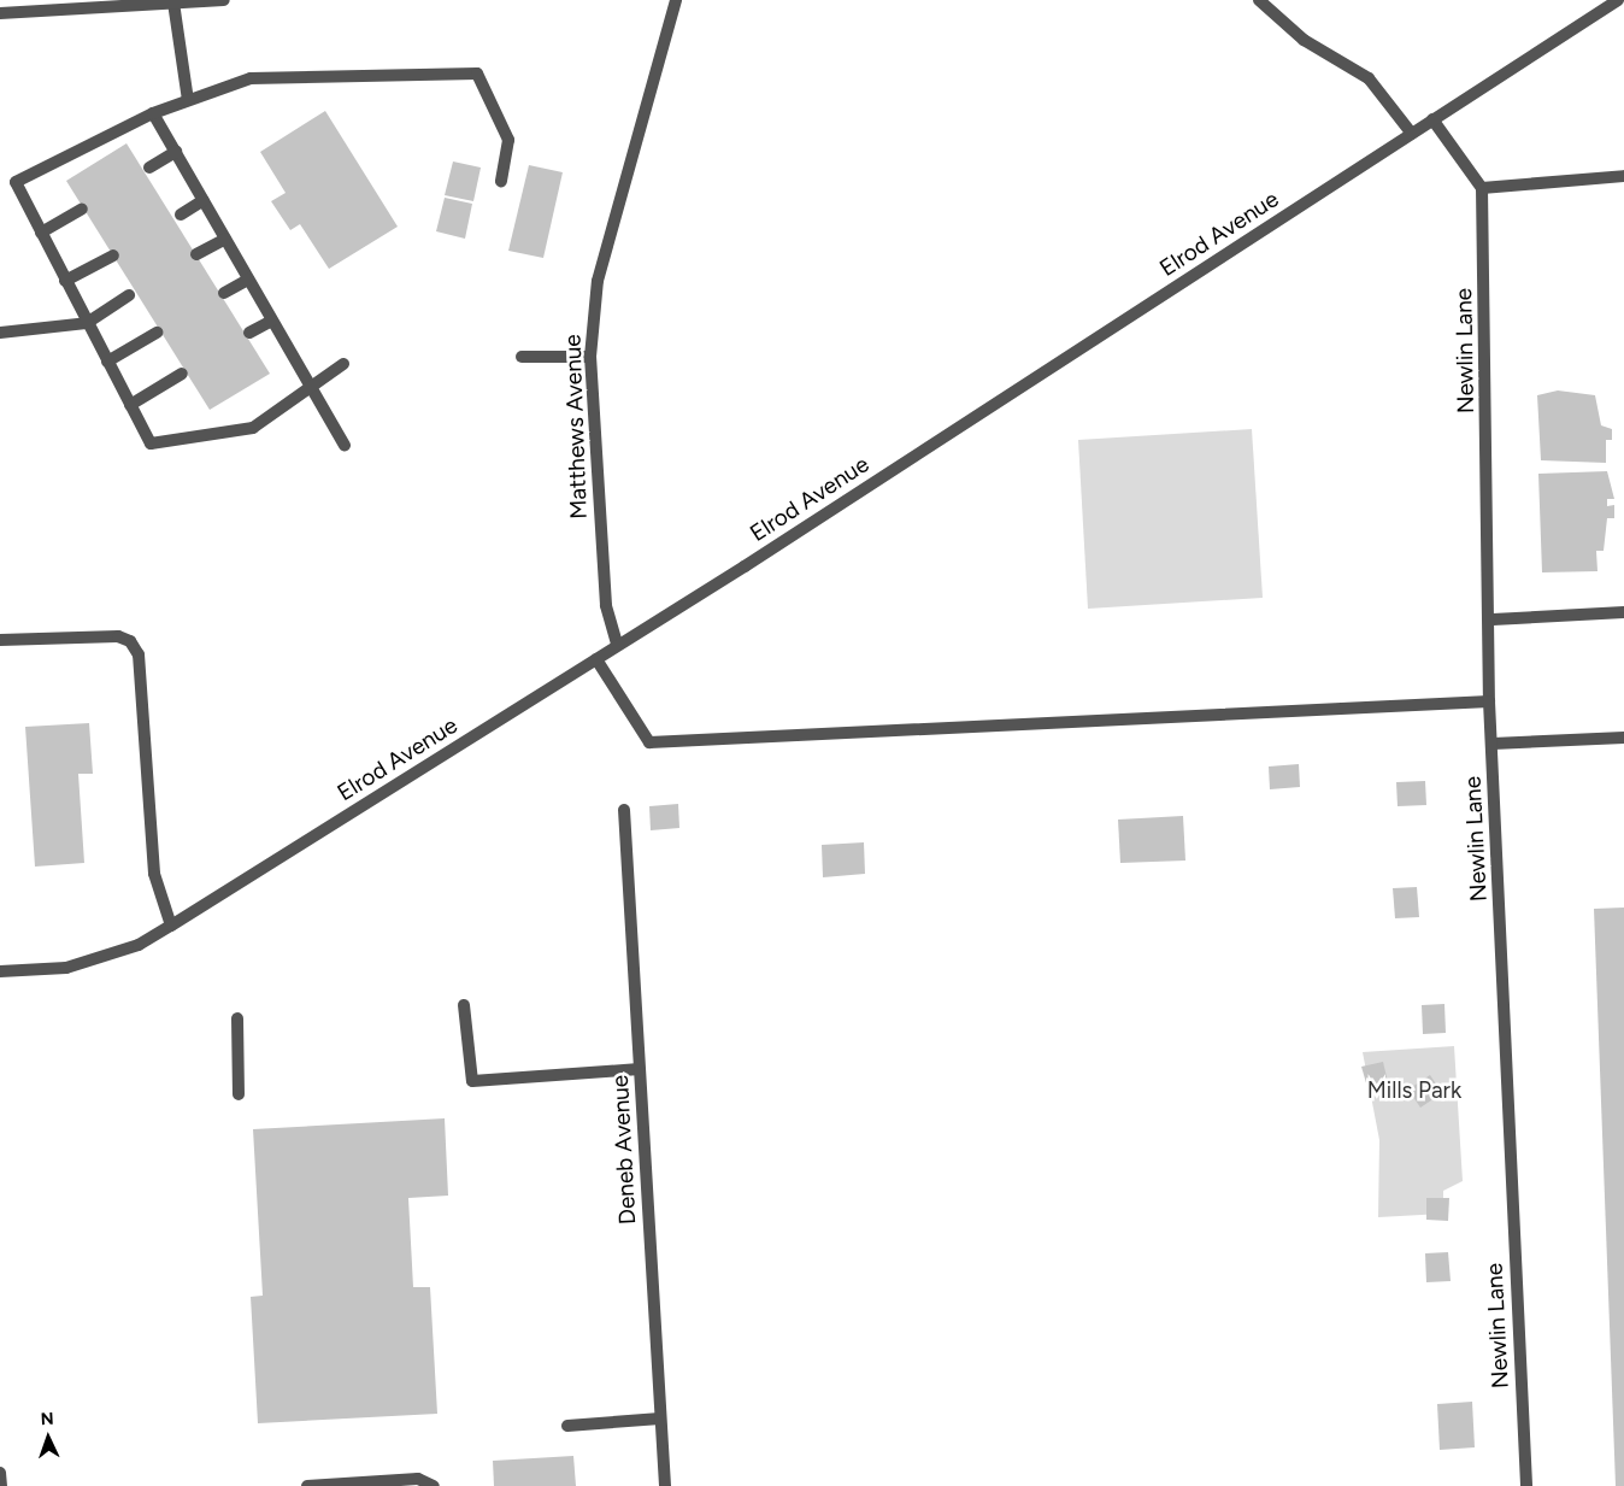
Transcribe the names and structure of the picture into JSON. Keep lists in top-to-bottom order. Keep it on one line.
{"streets":{"street":["Elrod Avenue","Newlin Lane","Matthews Avenue","Deneb Avenue"]},"crossings":[["Elrod Avenue","Matthews Avenue"]],"parks":["Mills Park"],"north":"top"}
